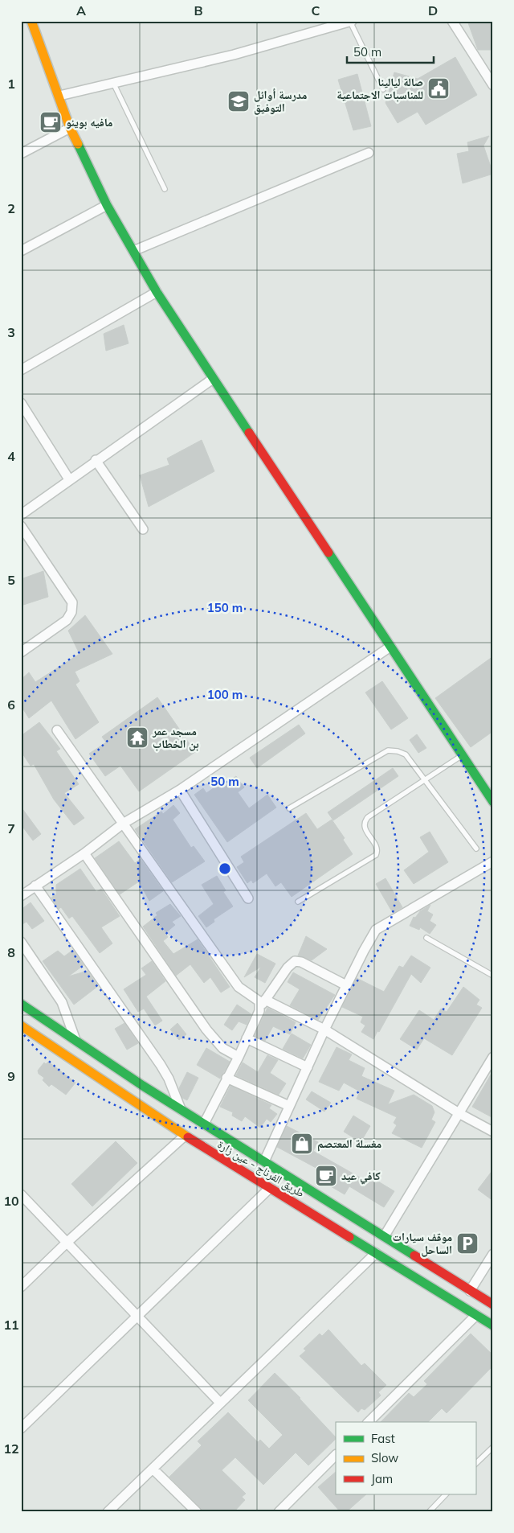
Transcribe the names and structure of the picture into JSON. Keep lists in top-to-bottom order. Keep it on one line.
{"streets":{"main road":["طريق الفرناج - عين زارة"]},"places":{"public building":["صالة ليالينا للمناسبات الاجتماعية"],"school or university":["مدرسة أوائل التوفيق"],"cafe":["مافيه بوينو","كافي عيد"],"temple":["مسجد عمر بن الخطاب"],"shop":["مغسلة المعتصم"],"parking":["موقف سيارات الساحل"]},"legend":["Fast","Slow","Jam"],"scale_bar":"50 m","grid":{"columns":["A","B","C","D"],"rows":["1","2","3","4","5","6","7","8","9","10","11","12"]},"rings":["150 m","100 m","50 m"]}
